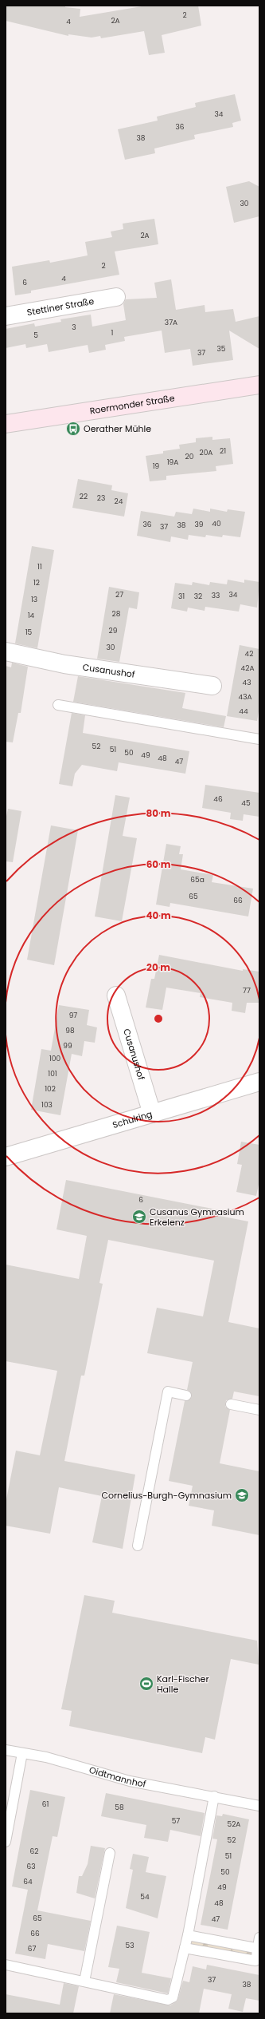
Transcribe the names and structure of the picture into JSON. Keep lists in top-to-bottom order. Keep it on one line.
{"streets":{"main road":["Roermonder Straße"],"street":["Stettiner Straße","Cusanushof","Schulring"],"lane":["Oidtmannhof"]},"crossings":[["Cusanushof","Schulring"]],"places":{"bus stop":["Oerather Mühle"],"school or university":["Cusanus Gymnasium Erkelenz","Cornelius-Burgh-Gymnasium"],"sports":["Karl-Fischer Halle"]},"house_numbers":["2","2A","4","34","36","38","30","2A","2","4","6","37A","3","1","5","35","37","21","20A","20","19A","19","22","23","24","40","36","39","38","37","11","12","27","34","33","31","32","13","28","14","29","15","30","42","42A","43","43A","44","52","51","50","49","48","47","46","45","65a","65","66","77","97","98","99","100","101","102","103","6","61","58","57","52A","52","62","51","63","50","64","49","54","48","65","47","66","53","67","37","38"],"rings":["80 m","60 m","40 m","20 m"]}
